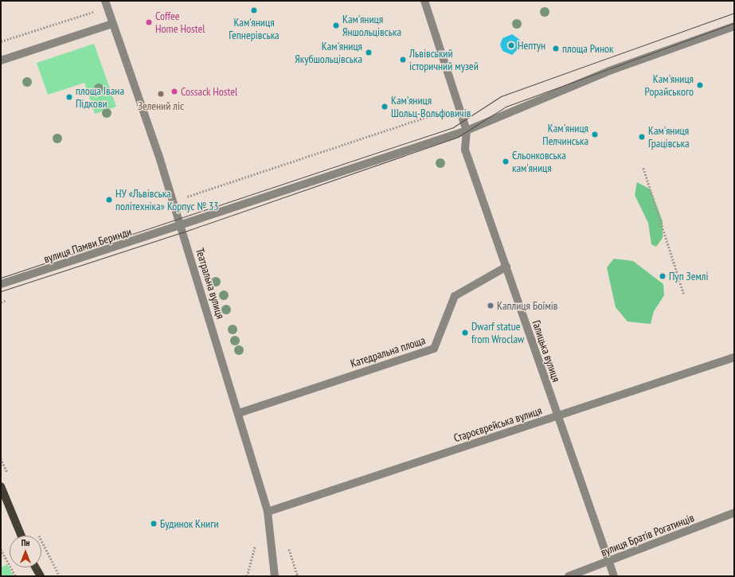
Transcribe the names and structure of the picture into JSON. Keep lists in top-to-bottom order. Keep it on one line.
{"streets":{"street":["вулиця Памви Беринди","Театральна вулиця","Галицька вулиця","Катедральна площа","Староєврейська вулиця","вулиця Братів Рогатинців"]},"crossings":[["вулиця Памви Беринди","Театральна вулиця"],["Театральна вулиця","Катедральна площа"],["Театральна вулиця","Староєврейська вулиця"],["Галицька вулиця","Катедральна площа"],["Галицька вулиця","Староєврейська вулиця"],["Галицька вулиця","вулиця Братів Рогатинців"]],"places":["Кам'яниця Гепнерівська","Coffee Home Hostel","Кам'яниця Яншольцівська","Нептун","площа Ринок","Кам'яниця Якубшольцівська","Львівський історичний музей","Кам'яниця Рорайського","Cossack Hostel","Зелений ліс","площа Івана Підкови","Кам'яниця Шольц-Вольфовичів","Кам'яниця Пелчинська","Кам'яниця Грацівська","Єльонковська кам'яниця","НУ «Львівська політехніка» Корпус № 33","Пуп Землі","Каплиця Боїмів","Dwarf statue from Wroclaw","Будинок Книги"],"north":"top"}
